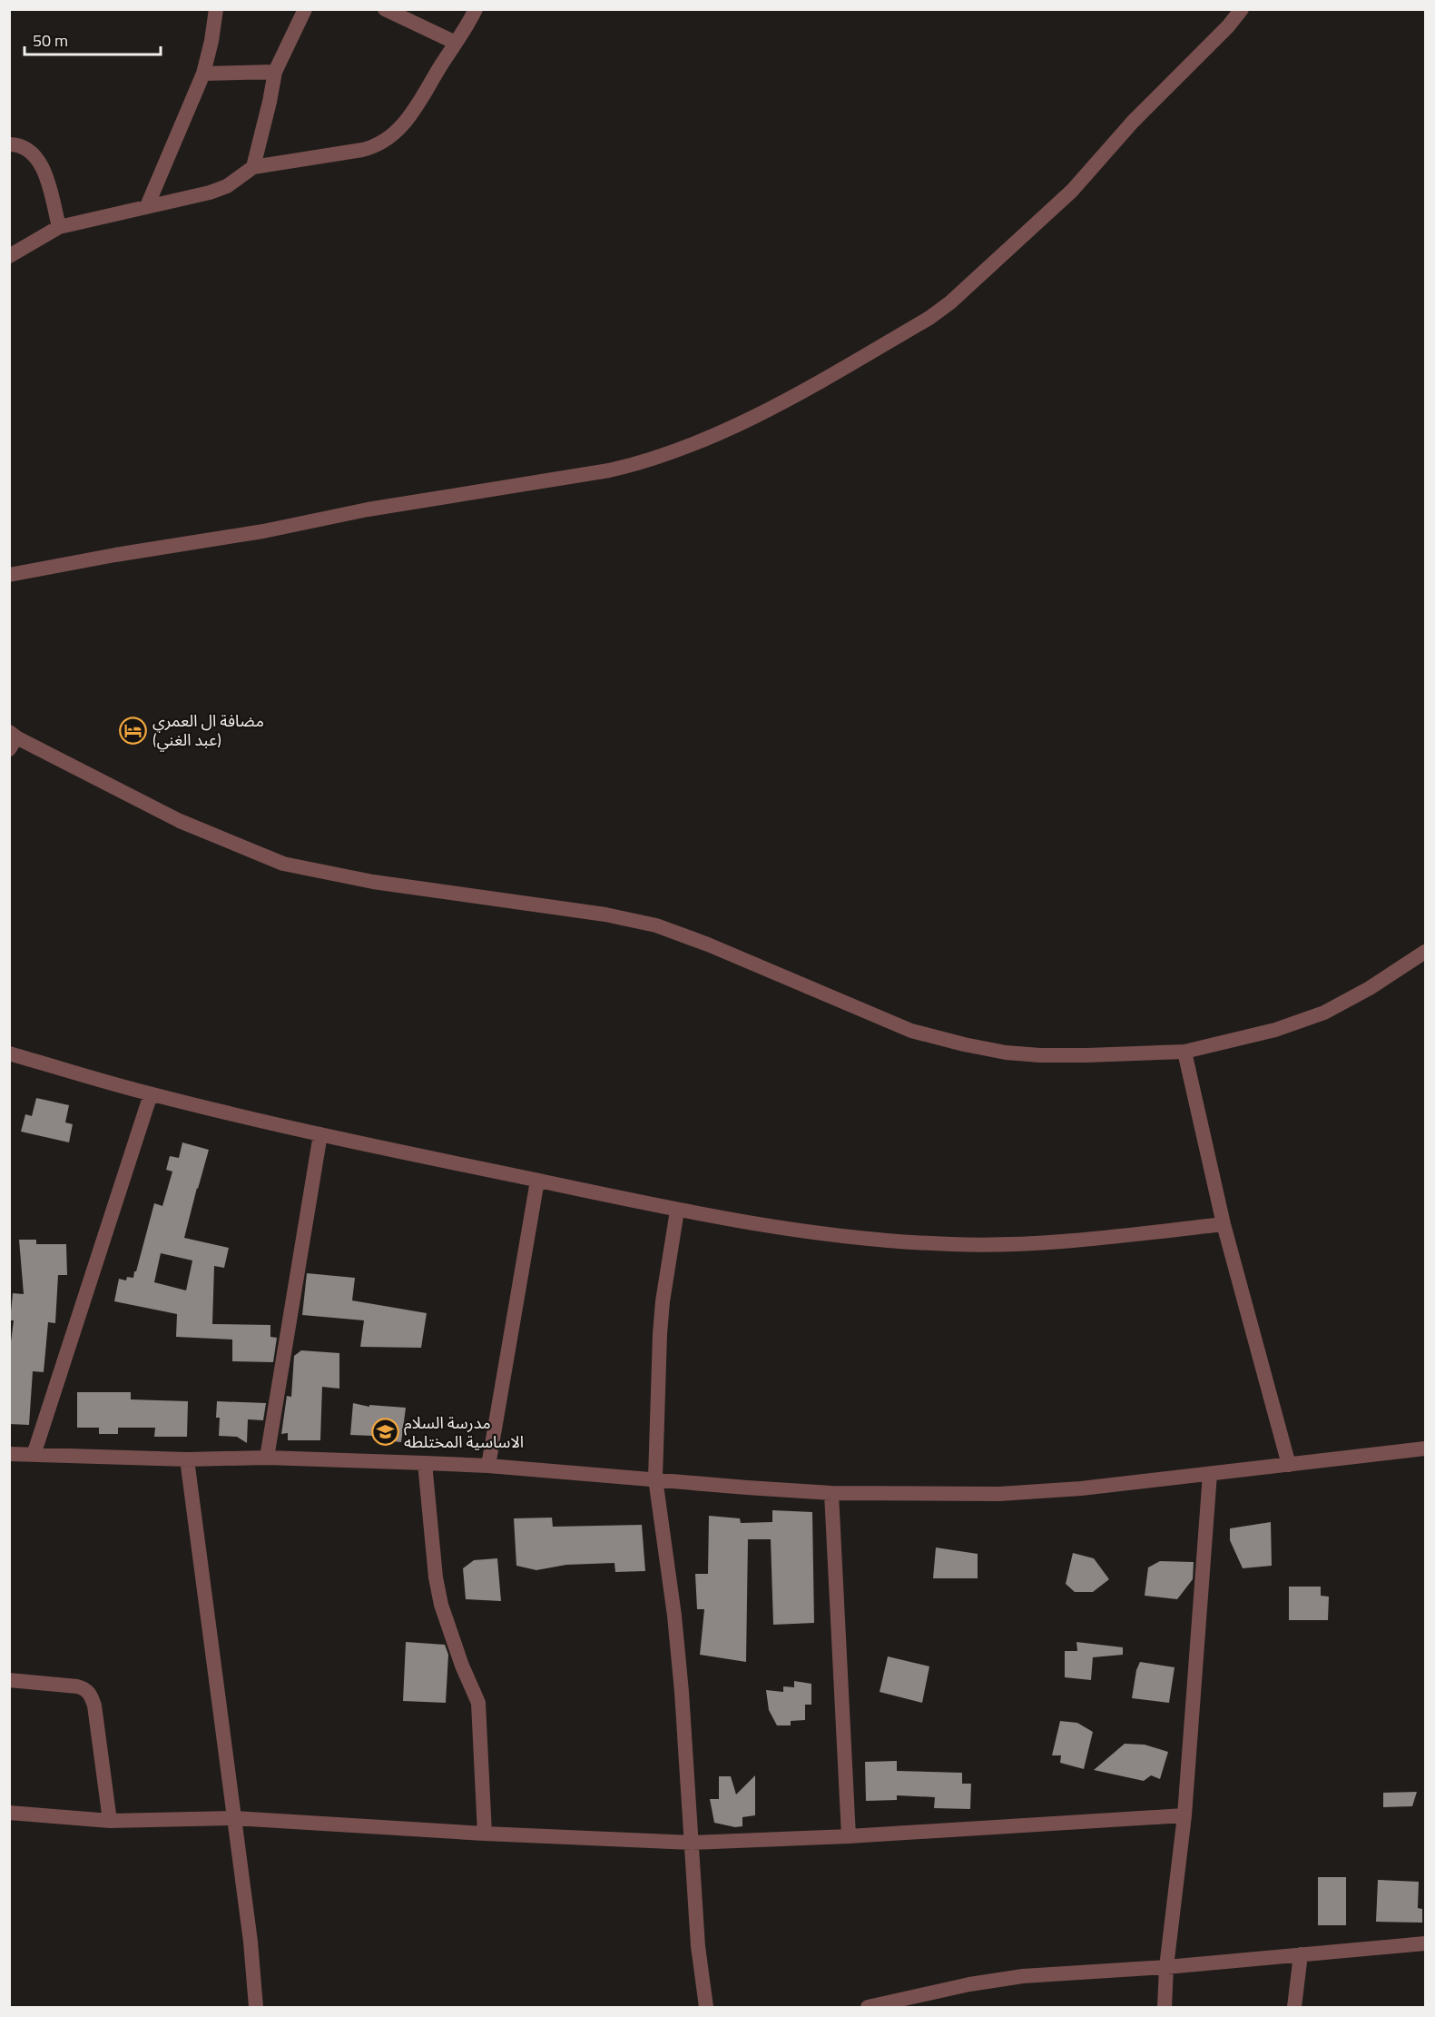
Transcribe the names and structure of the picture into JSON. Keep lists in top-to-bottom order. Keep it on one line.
{"places":{"hotel":["مضافة ال العمري (عبد الغني)"],"school or university":["مدرسة السلام الاساسية المختلطه"]},"scale_bar":"50 m"}
